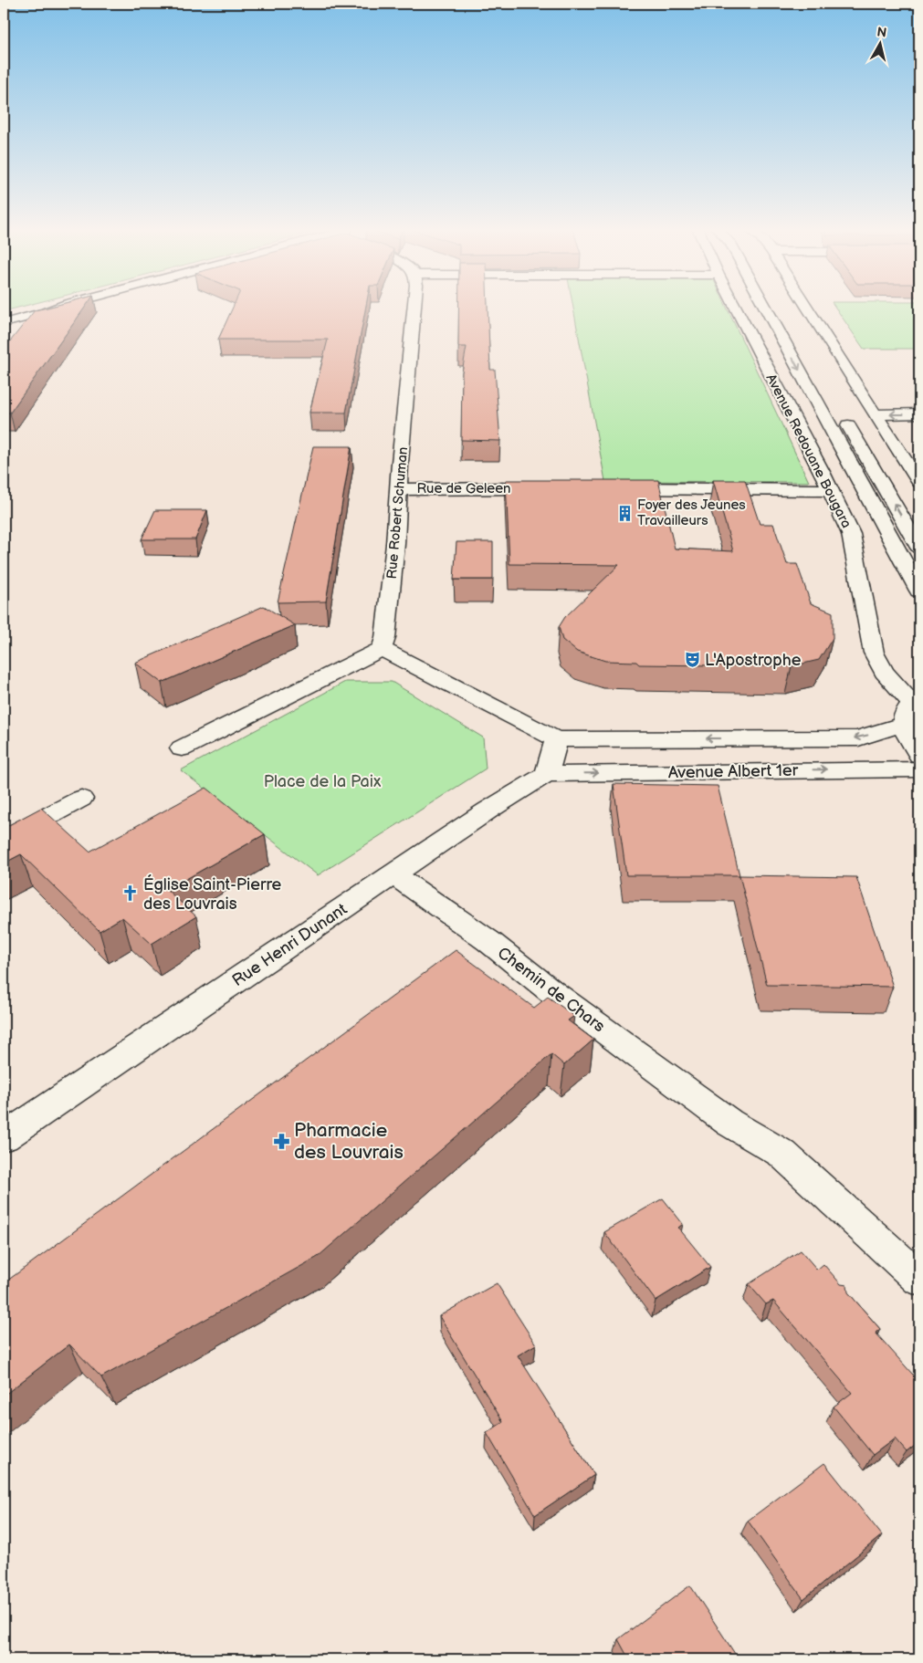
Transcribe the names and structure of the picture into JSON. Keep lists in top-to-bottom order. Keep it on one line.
{"streets":{"street":["Avenue Redouane Bougara","Rue de Geleen","Rue Robert Schuman","Avenue Albert 1er","Rue Henri Dunant","Chemin de Chars"]},"crossings":[["Rue de Geleen","Rue Robert Schuman"],["Avenue Albert 1er","Rue Henri Dunant"],["Rue Henri Dunant","Chemin de Chars"]],"parks":["Place de la Paix"],"places":{"building":["Foyer des Jeunes Travailleurs"],"theatre":["L'Apostrophe"],"church":["Église Saint-Pierre des Louvrais"],"pharmacy":["Pharmacie des Louvrais"]},"north":"top"}
